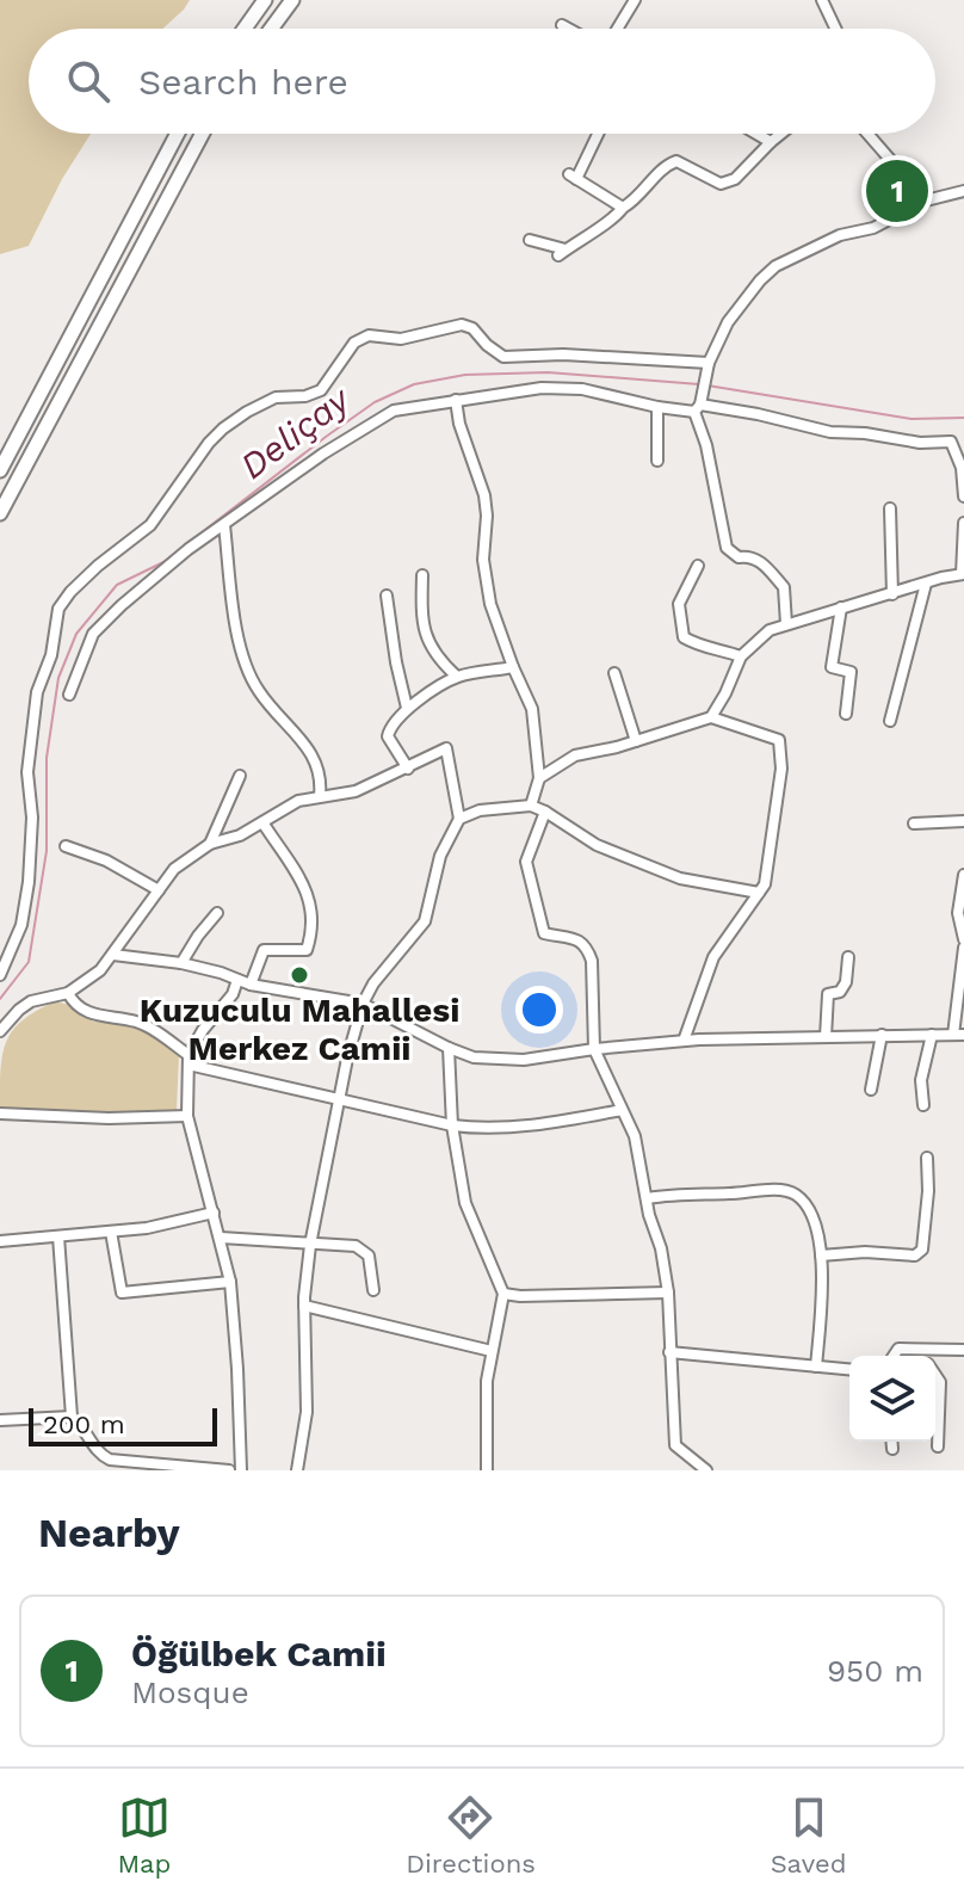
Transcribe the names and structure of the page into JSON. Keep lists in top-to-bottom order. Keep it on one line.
{"water":["Deliçay"],"places":["Kuzuculu Mahallesi Merkez Camii"],"scale_bar":"200 m","page":{"search":"Search here","pins":"1","scale":"200 m","heading":"Nearby","list":[{"mark":"1","name":"Öğülbek Camii","note":"Mosque","value":"950 m"}],"nav":["Map","Directions","Saved"]}}
